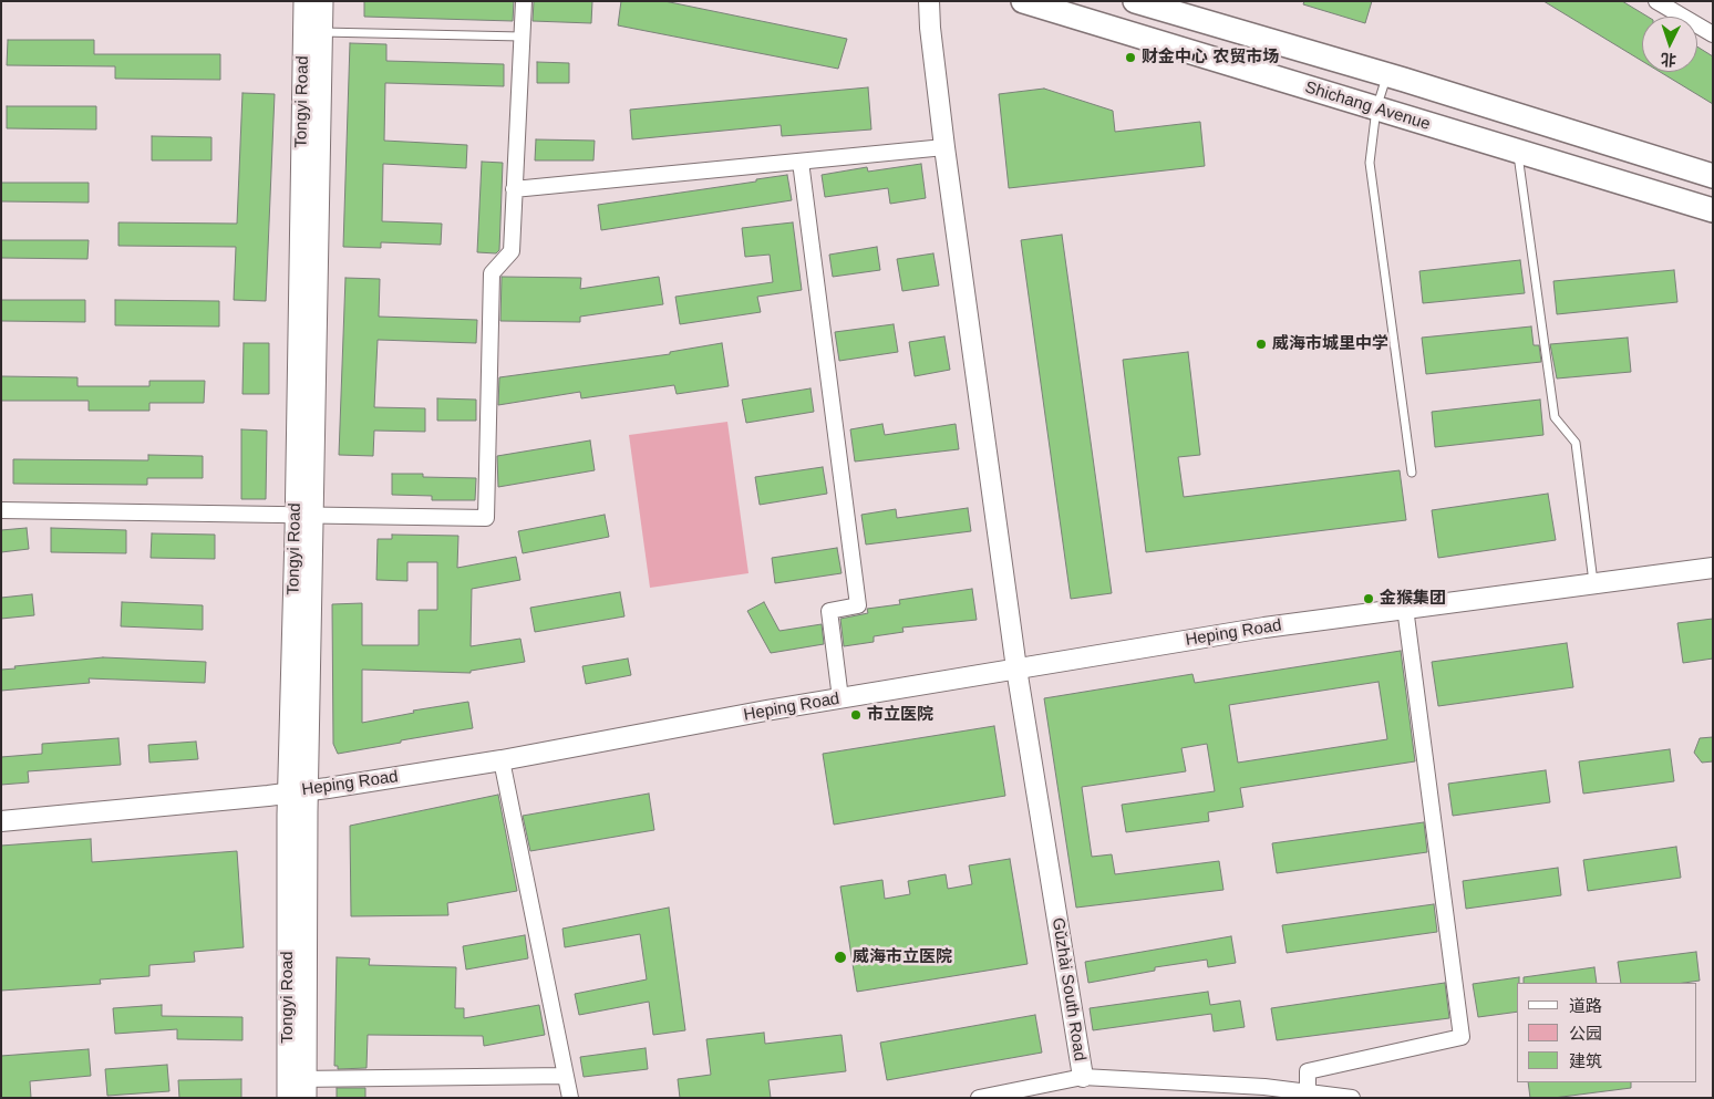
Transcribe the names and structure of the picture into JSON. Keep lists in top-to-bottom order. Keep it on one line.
{"streets":{"main road":["Tongyi Road","Shichang Avenue"],"street":["Heping Road","Gǔzhài South Road"]},"crossings":[["Tongyi Road","Heping Road"],["Heping Road","Gǔzhài South Road"]],"places":["财金中心 农贸市场","威海市城里中学","金猴集团","市立医院","威海市立医院"],"legend":["道路","公园","建筑"],"north":"bottom"}
